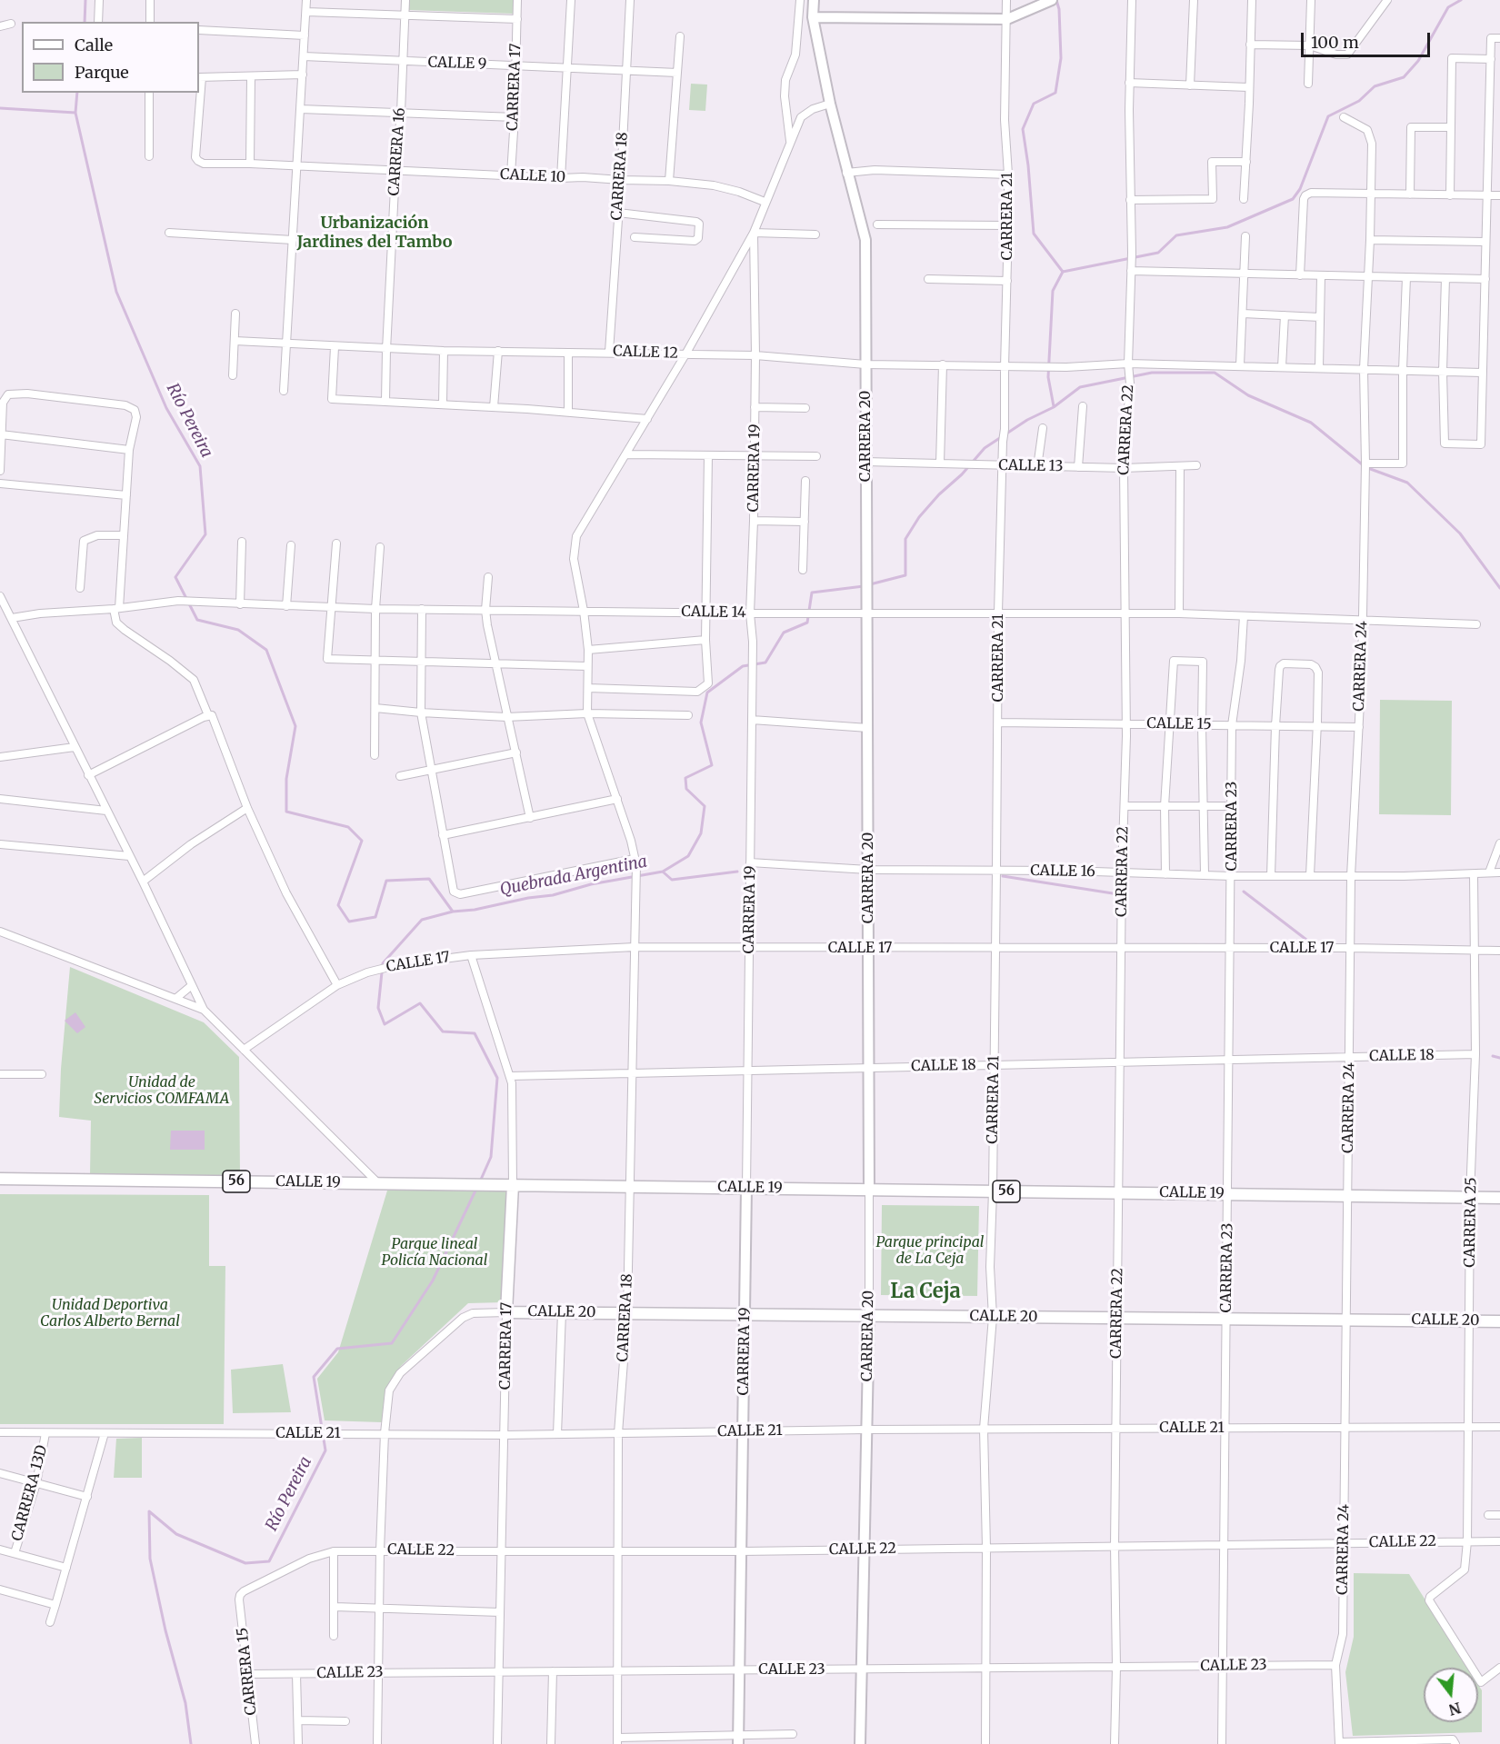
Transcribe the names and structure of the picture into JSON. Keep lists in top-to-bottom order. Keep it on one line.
{"streets":{"main road":["CARRERA 17","CARRERA 20","CARRERA 19","56","CALLE 19","CALLE 20"],"street":["CALLE 9","CARRERA 16","CALLE 10","CARRERA 18","CARRERA 21","CALLE 12","CARRERA 22","CALLE 13","CALLE 14","CARRERA 24","CALLE 15","CARRERA 23","CALLE 16","CALLE 17","CALLE 18","CARRERA 25","CALLE 21","CARRERA 13D","CALLE 22","CALLE 23","CARRERA 15"]},"crossings":[["CALLE 9","CARRERA 17"],["CALLE 9","CARRERA 16"],["CALLE 9","CARRERA 18"],["CARRERA 17","CALLE 10"],["CARRERA 17","CALLE 17"],["CARRERA 17","CALLE 18"],["CARRERA 17","CALLE 19"],["CARRERA 17","CALLE 20"],["CARRERA 17","CALLE 21"],["CARRERA 17","CALLE 22"],["CARRERA 17","CALLE 23"],["CARRERA 16","CALLE 10"],["CARRERA 16","CALLE 12"],["CALLE 10","CARRERA 18"],["CALLE 10","CARRERA 19"],["CARRERA 18","CALLE 12"],["CARRERA 18","CALLE 17"],["CARRERA 18","CALLE 18"],["CARRERA 18","CALLE 19"],["CARRERA 18","CALLE 20"],["CARRERA 18","CALLE 21"],["CARRERA 18","CALLE 22"],["CARRERA 18","CALLE 23"],["CARRERA 21","CALLE 12"],["CARRERA 21","CALLE 13"],["CARRERA 21","CALLE 14"],["CARRERA 21","CALLE 15"],["CARRERA 21","CALLE 16"],["CARRERA 21","CALLE 17"],["CARRERA 21","CALLE 18"],["CARRERA 21","CALLE 19"],["CARRERA 21","CALLE 20"],["CARRERA 21","CALLE 21"],["CARRERA 21","CALLE 22"],["CARRERA 21","CALLE 23"],["CALLE 12","CARRERA 22"],["CALLE 12","CARRERA 20"],["CALLE 12","CARRERA 19"],["CALLE 12","CARRERA 24"],["CARRERA 22","CALLE 13"],["CARRERA 22","CALLE 14"],["CARRERA 22","CALLE 15"],["CARRERA 22","CALLE 16"],["CARRERA 22","CALLE 17"],["CARRERA 22","CALLE 18"],["CARRERA 22","CALLE 19"],["CARRERA 22","CALLE 20"],["CARRERA 22","CALLE 21"],["CARRERA 22","CALLE 22"],["CARRERA 22","CALLE 23"],["CARRERA 20","CALLE 13"],["CARRERA 20","CARRERA 19"],["CARRERA 20","CALLE 14"],["CARRERA 20","CALLE 16"],["CARRERA 20","CALLE 17"],["CARRERA 20","CALLE 18"],["CARRERA 20","CALLE 19"],["CARRERA 20","CALLE 20"],["CARRERA 20","CALLE 21"],["CARRERA 20","CALLE 22"],["CARRERA 20","CALLE 23"],["CARRERA 19","CALLE 14"],["CARRERA 19","CALLE 16"],["CARRERA 19","CALLE 17"],["CARRERA 19","CALLE 18"],["CARRERA 19","CALLE 19"],["CARRERA 19","CALLE 20"],["CARRERA 19","CALLE 21"],["CARRERA 19","CALLE 22"],["CARRERA 19","CALLE 23"],["CALLE 14","CARRERA 24"],["CALLE 14","CARRERA 23"],["CARRERA 24","CALLE 15"],["CARRERA 24","CALLE 16"],["CARRERA 24","CALLE 17"],["CARRERA 24","CALLE 18"],["CARRERA 24","CALLE 19"],["CARRERA 24","CALLE 20"],["CARRERA 24","CALLE 21"],["CARRERA 24","CALLE 22"],["CARRERA 24","CALLE 23"],["CALLE 15","CARRERA 23"],["CARRERA 23","CALLE 16"],["CARRERA 23","CALLE 17"],["CARRERA 23","CALLE 18"],["CARRERA 23","CALLE 19"],["CARRERA 23","CALLE 20"],["CARRERA 23","CALLE 21"],["CARRERA 23","CALLE 22"],["CARRERA 23","CALLE 23"],["CALLE 16","CARRERA 25"],["CALLE 17","CARRERA 25"],["CALLE 18","CARRERA 25"],["CALLE 19","CARRERA 25"],["CARRERA 25","CALLE 20"],["CARRERA 25","CALLE 21"],["CARRERA 25","CALLE 22"],["CALLE 21","CARRERA 13D"],["CALLE 22","CARRERA 15"],["CALLE 23","CARRERA 15"]],"districts":["Urbanización Jardines del Tambo","La Ceja"],"water":["Río Pereira","Quebrada Argentina"],"parks":["Unidad de Servicios COMFAMA","Parque principal de La Ceja","Parque lineal Policía Nacional","Unidad Deportiva Carlos Alberto Bernal"],"legend":["Calle","Parque"],"scale_bar":"100 m","north":"bottom"}
